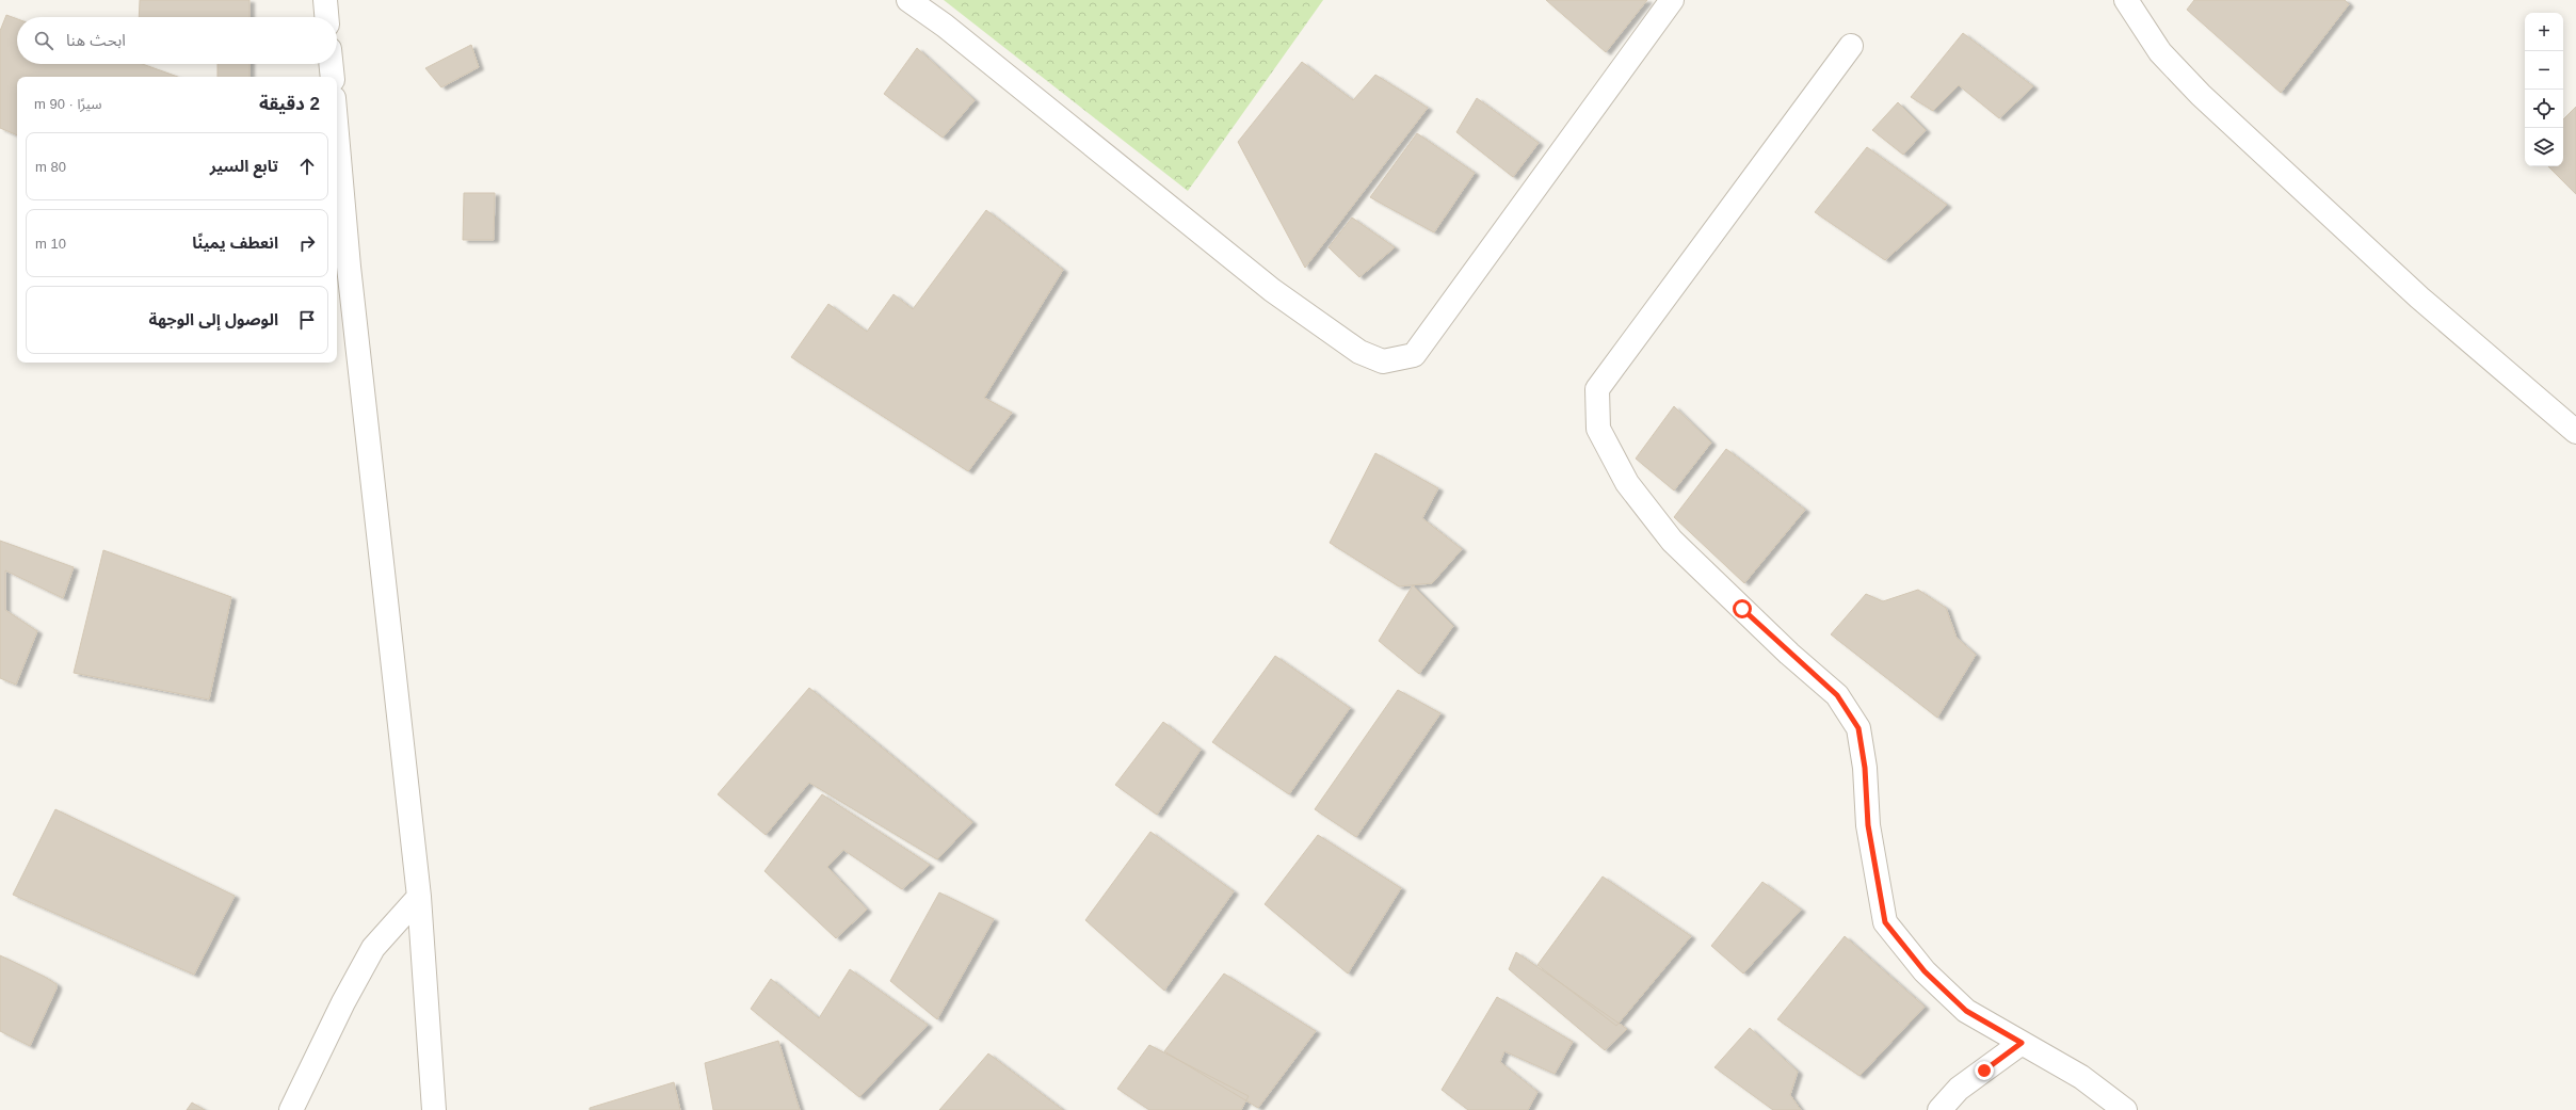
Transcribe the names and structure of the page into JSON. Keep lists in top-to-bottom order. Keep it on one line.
{"page":{"map_buttons":["+","−"],"search":"ابحث هنا","heading":["2 دقيقة","سيرًا · 90 m"],"list":[["تابع السير","80 m"],["انعطف يمينًا","10 m"],"الوصول إلى الوجهة"]}}
